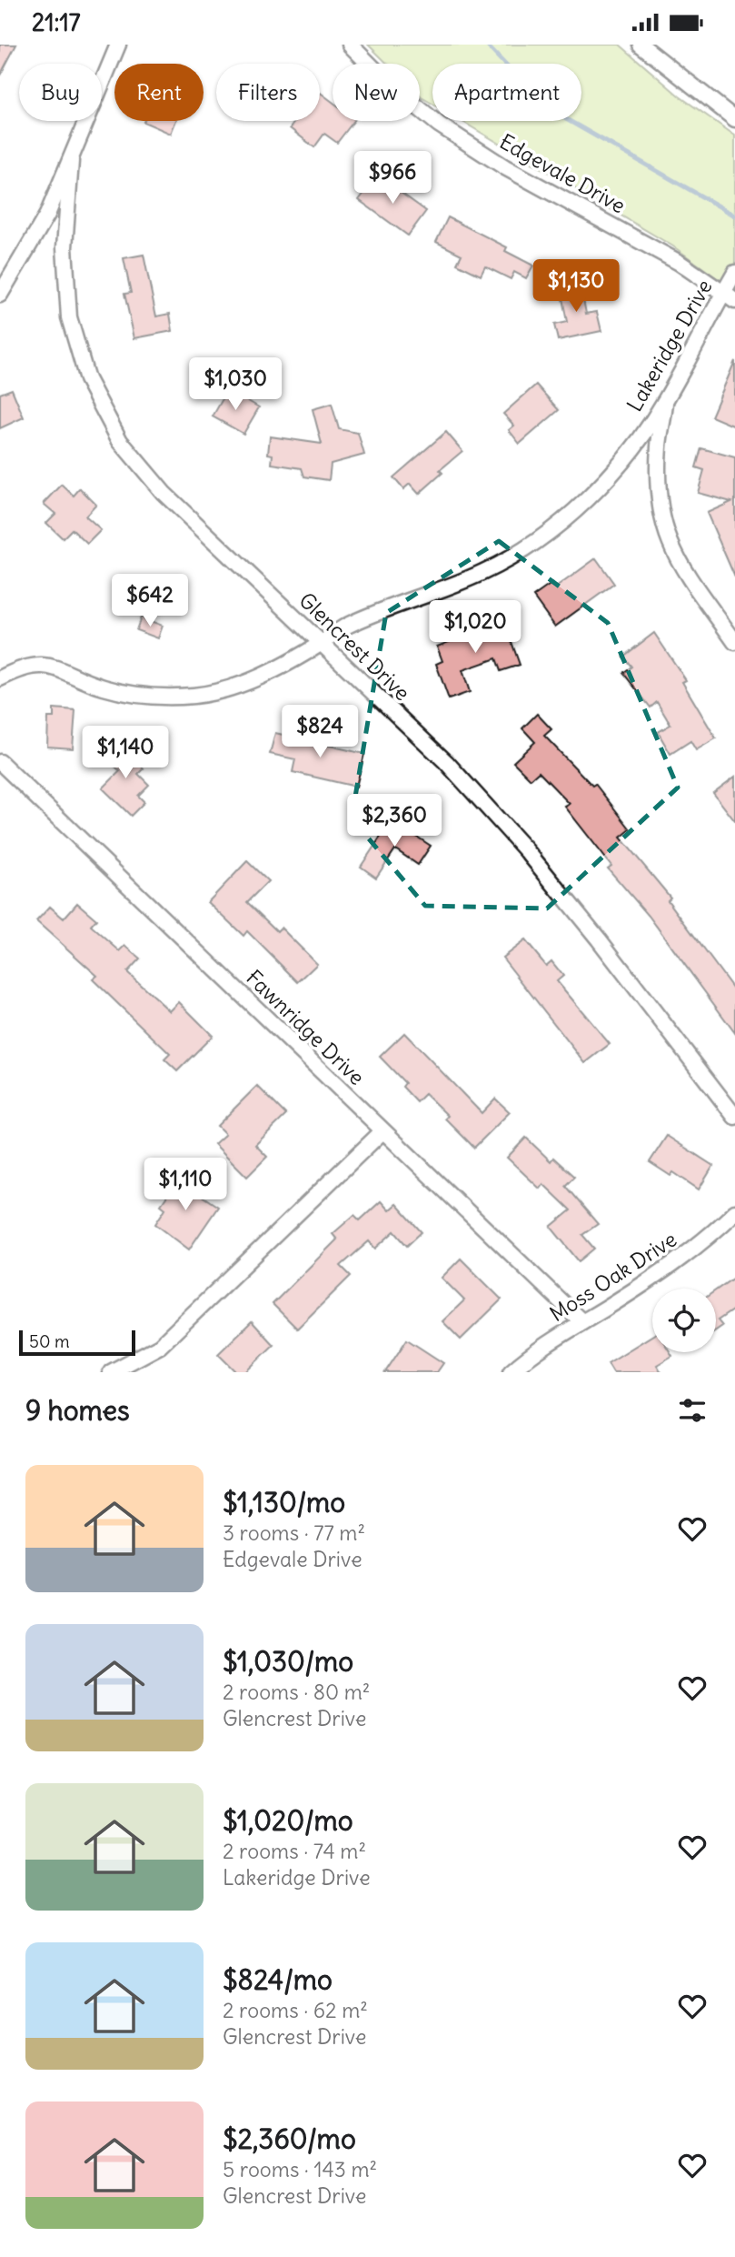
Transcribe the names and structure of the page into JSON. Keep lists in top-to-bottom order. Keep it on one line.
{"streets":{"street":["Edgevale Drive","Lakeridge Drive","Glencrest Drive","Fawnridge Drive","Moss Oak Drive"]},"crossings":[["Edgevale Drive","Lakeridge Drive"],["Lakeridge Drive","Glencrest Drive"],["Fawnridge Drive","Moss Oak Drive"]],"scale_bar":"50 m","page":{"status":"21:17","chip":["Buy","Rent","Filters","New","Apartment"],"price":["$966","$1,130","$1,030","$642","$1,020","$824","$1,140","$2,360","$1,110"],"scale":"50 m","heading":"9 homes","list":[{"name":"$1,130/mo","note":"3 rooms · 77 m² · Edgevale Drive"},{"name":"$1,030/mo","note":"2 rooms · 80 m² · Glencrest Drive"},{"name":"$1,020/mo","note":"2 rooms · 74 m² · Lakeridge Drive"},{"name":"$824/mo","note":"2 rooms · 62 m² · Glencrest Drive"},{"name":"$2,360/mo","note":"5 rooms · 143 m² · Glencrest Drive"}]}}
